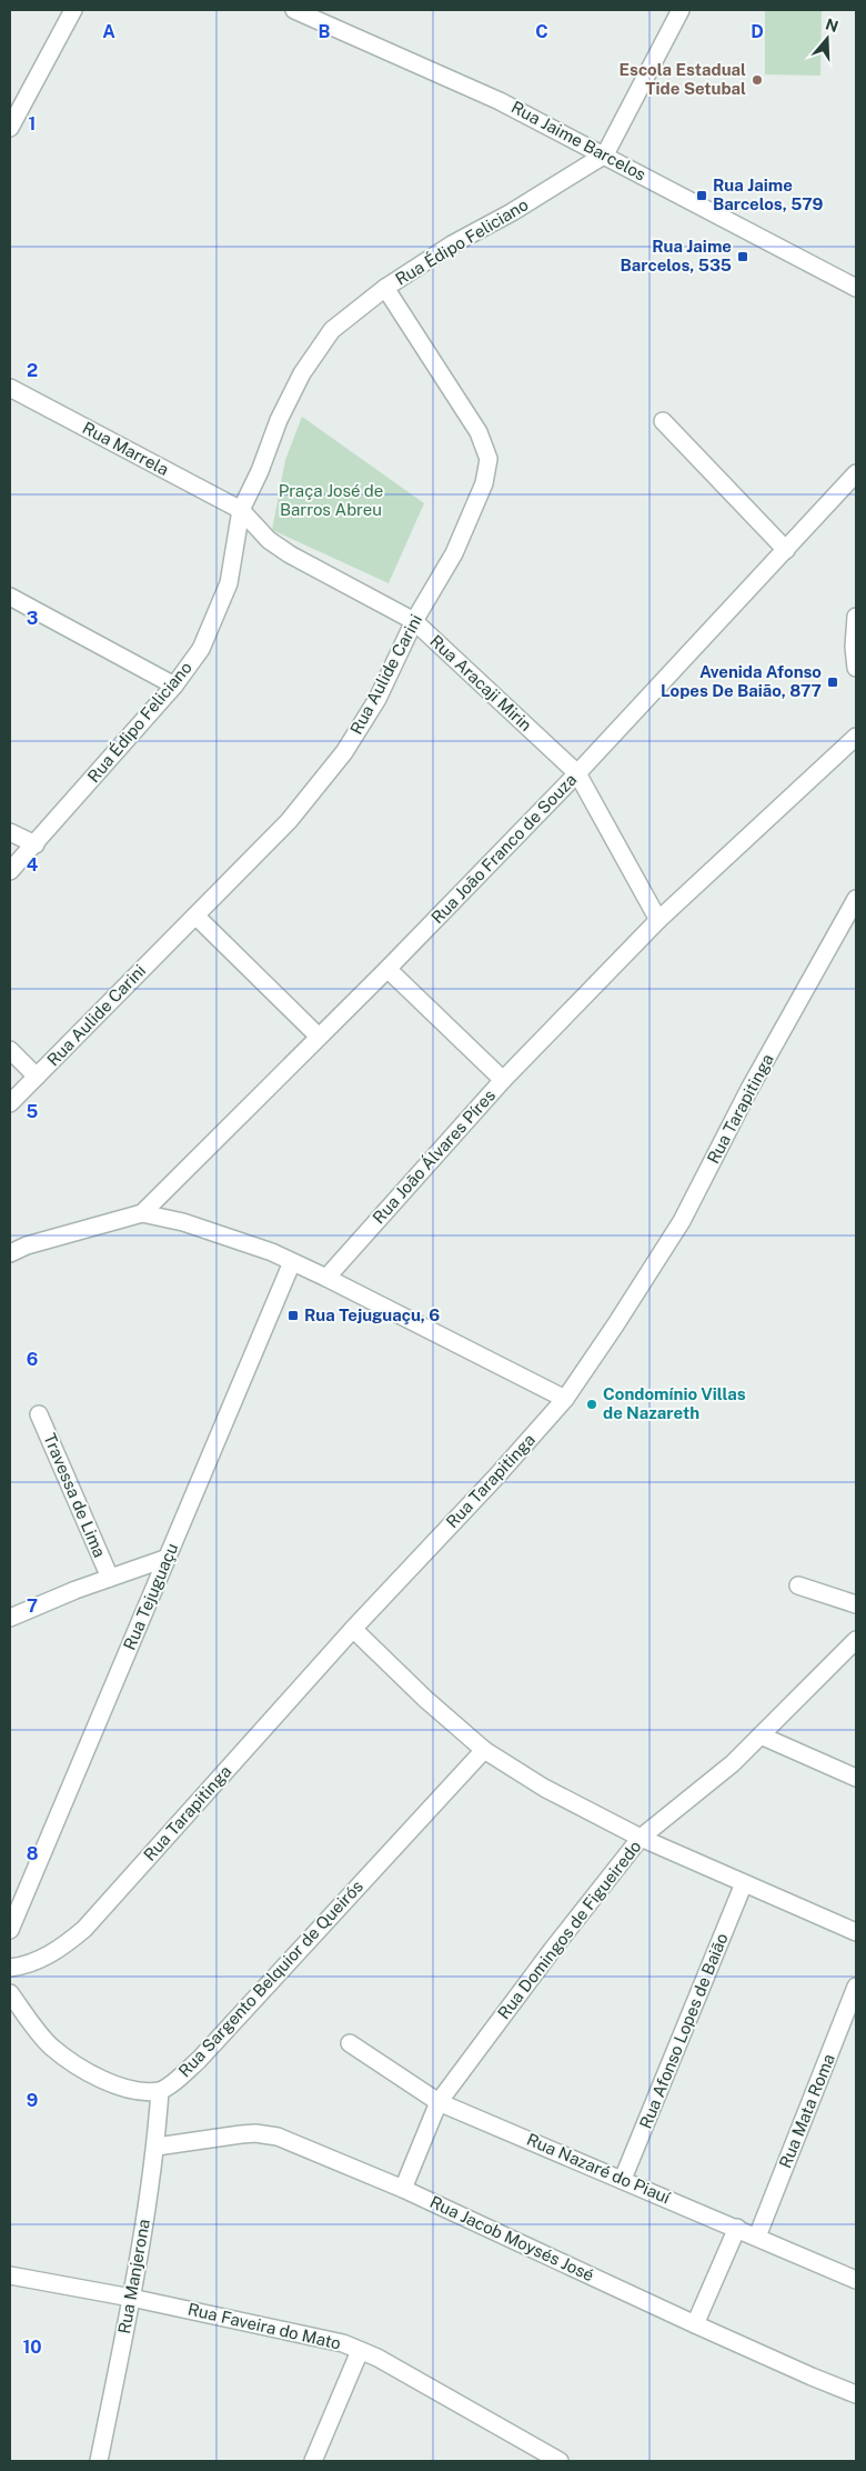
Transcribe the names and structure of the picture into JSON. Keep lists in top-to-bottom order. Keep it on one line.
{"streets":{"street":["Rua Jaime Barcelos","Rua Édipo Feliciano","Rua Marrela","Rua Aulide Carini","Rua Aracaji Mirin","Rua João Franco de Souza","Rua Tarapitinga","Rua João Álvares Píres","Travessa de Lima","Rua Tejuguaçu","Rua Domingos de Figueiredo","Rua Sargento Belquior de Queirós","Rua Afonso Lopes de Baião","Rua Mata Roma","Rua Nazaré do Piauí","Rua Jacob Moysés José","Rua Manjerona","Rua Faveira do Mato"]},"crossings":[["Rua Jaime Barcelos","Rua Édipo Feliciano"],["Rua Édipo Feliciano","Rua Marrela"],["Rua Édipo Feliciano","Rua Aulide Carini"],["Rua Édipo Feliciano","Rua Aracaji Mirin"],["Rua Marrela","Rua Aracaji Mirin"],["Rua Aulide Carini","Rua Aracaji Mirin"],["Rua Aracaji Mirin","Rua João Franco de Souza"],["Rua João Franco de Souza","Rua João Álvares Píres"],["Rua Domingos de Figueiredo","Rua Nazaré do Piauí"],["Rua Domingos de Figueiredo","Rua Jacob Moysés José"],["Rua Sargento Belquior de Queirós","Rua Manjerona"],["Rua Afonso Lopes de Baião","Rua Nazaré do Piauí"],["Rua Mata Roma","Rua Nazaré do Piauí"],["Rua Jacob Moysés José","Rua Manjerona"],["Rua Manjerona","Rua Faveira do Mato"]],"parks":["Praça José de Barros Abreu"],"places":{"other":["Escola Estadual Tide Setubal","Condomínio Villas de Nazareth"],"transit":["Rua Jaime Barcelos, 579","Rua Jaime Barcelos, 535","Avenida Afonso Lopes De Baião, 877","Rua Tejuguaçu, 6"]},"north":"top","grid":{"columns":["A","B","C","D"],"rows":["1","2","3","4","5","6","7","8","9","10"]}}
